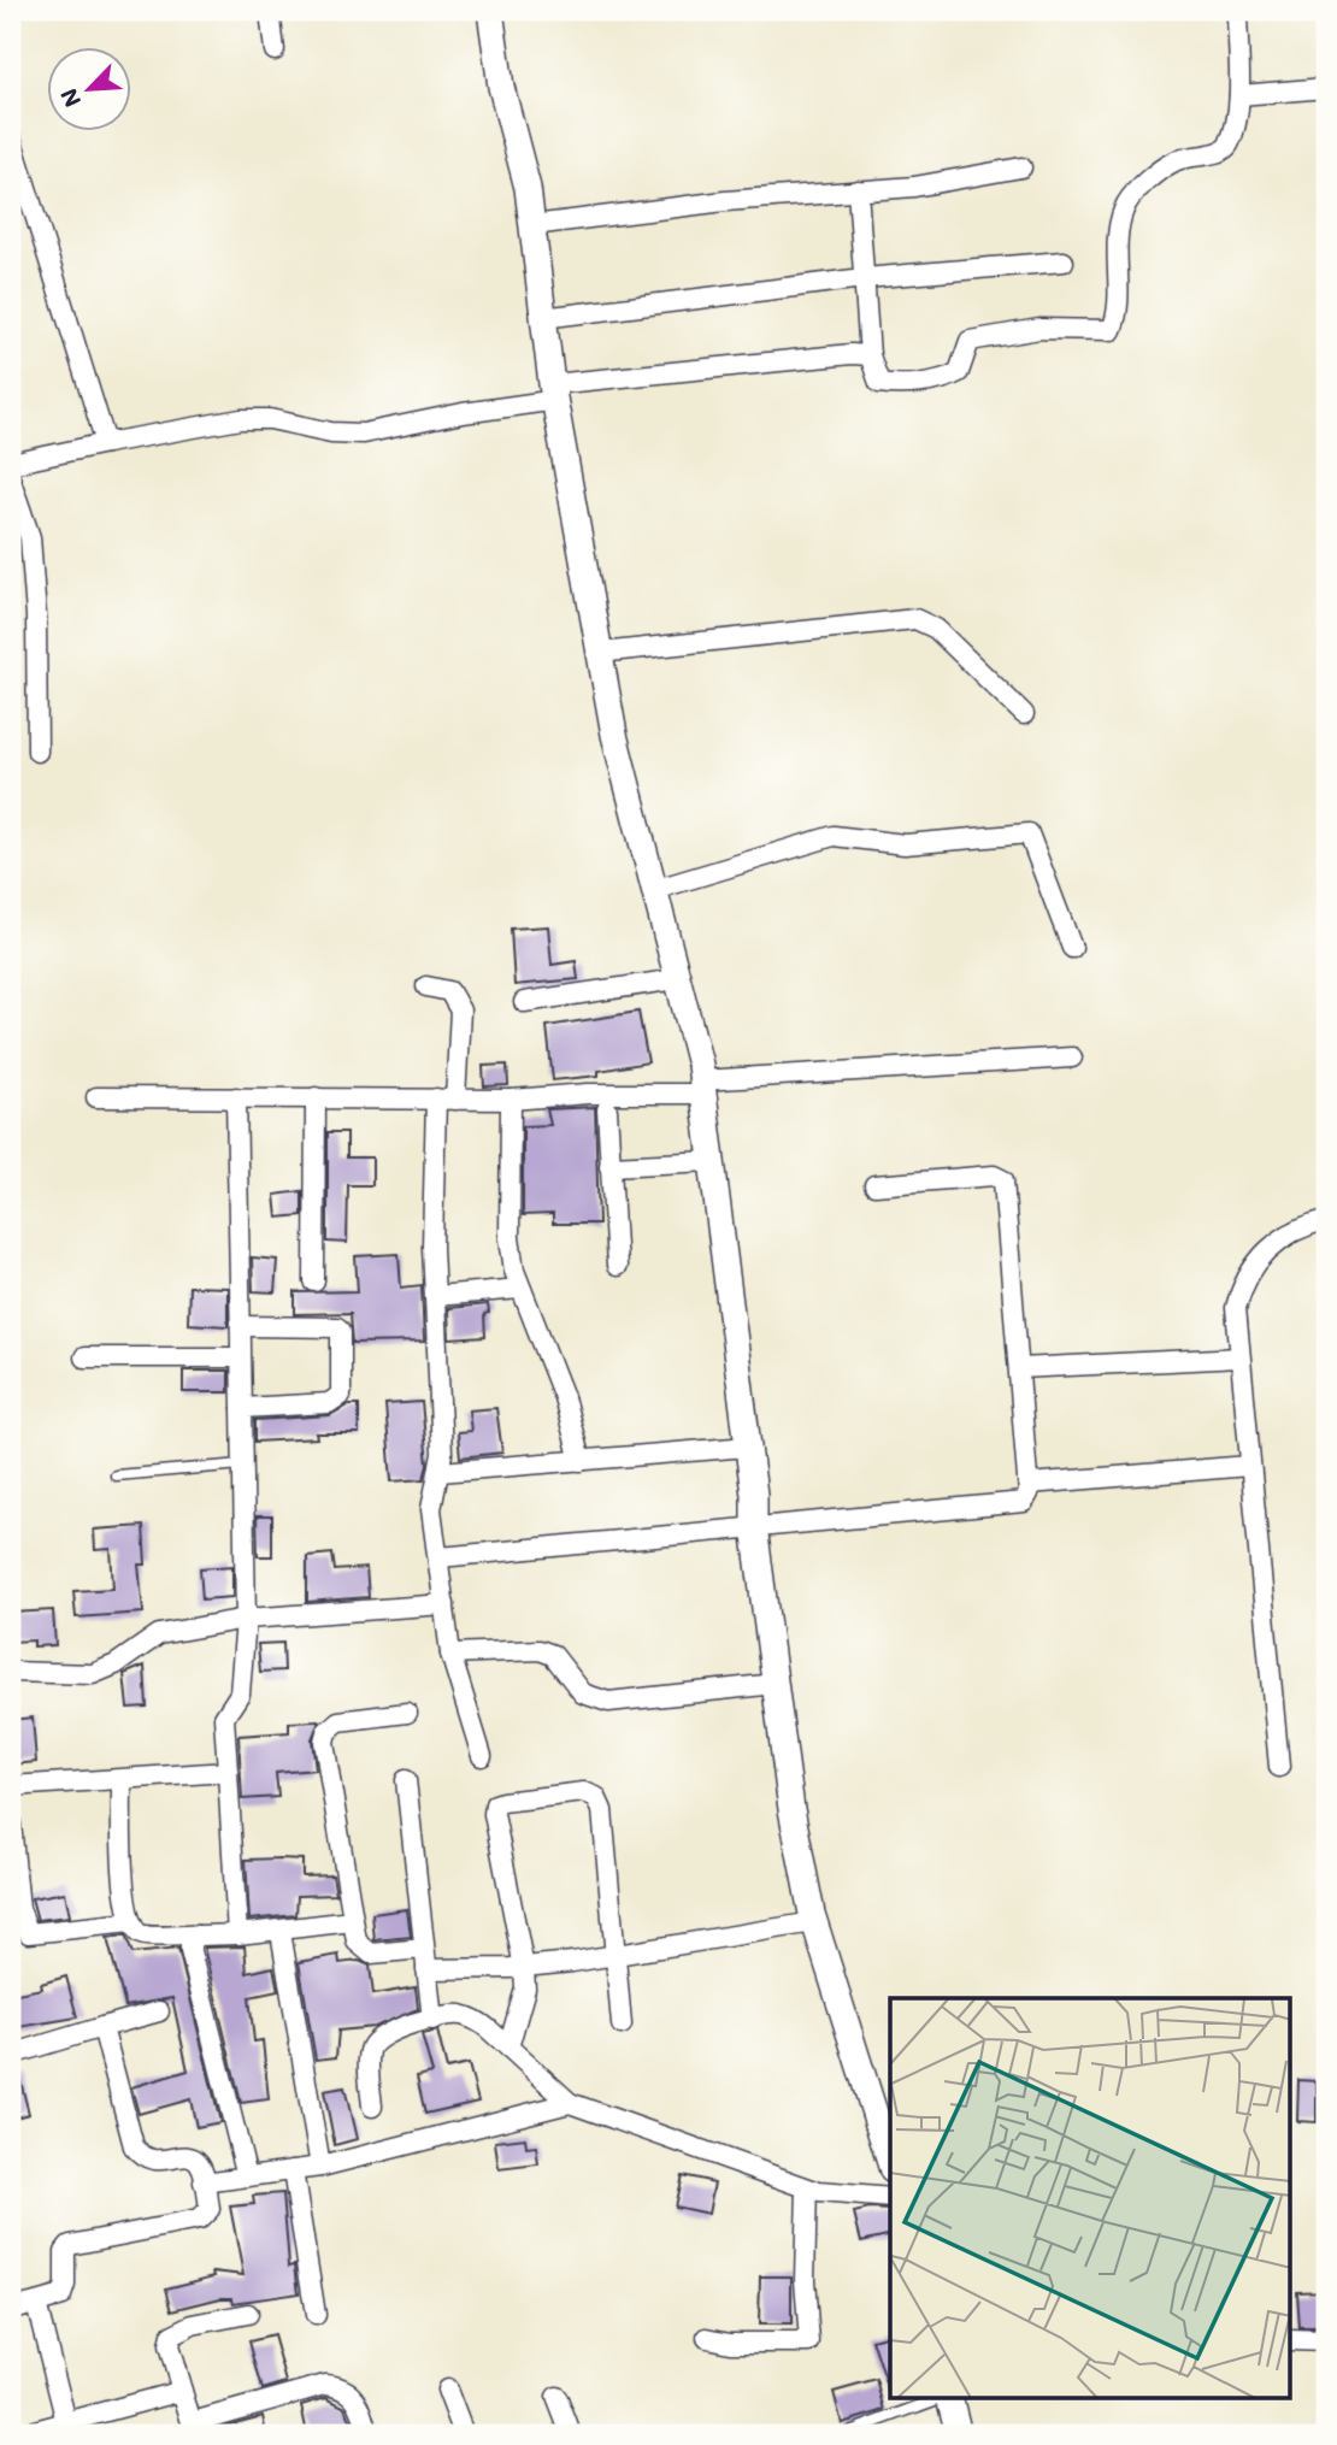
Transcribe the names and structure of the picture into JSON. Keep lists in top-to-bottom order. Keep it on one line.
{"north":"bottom left"}
